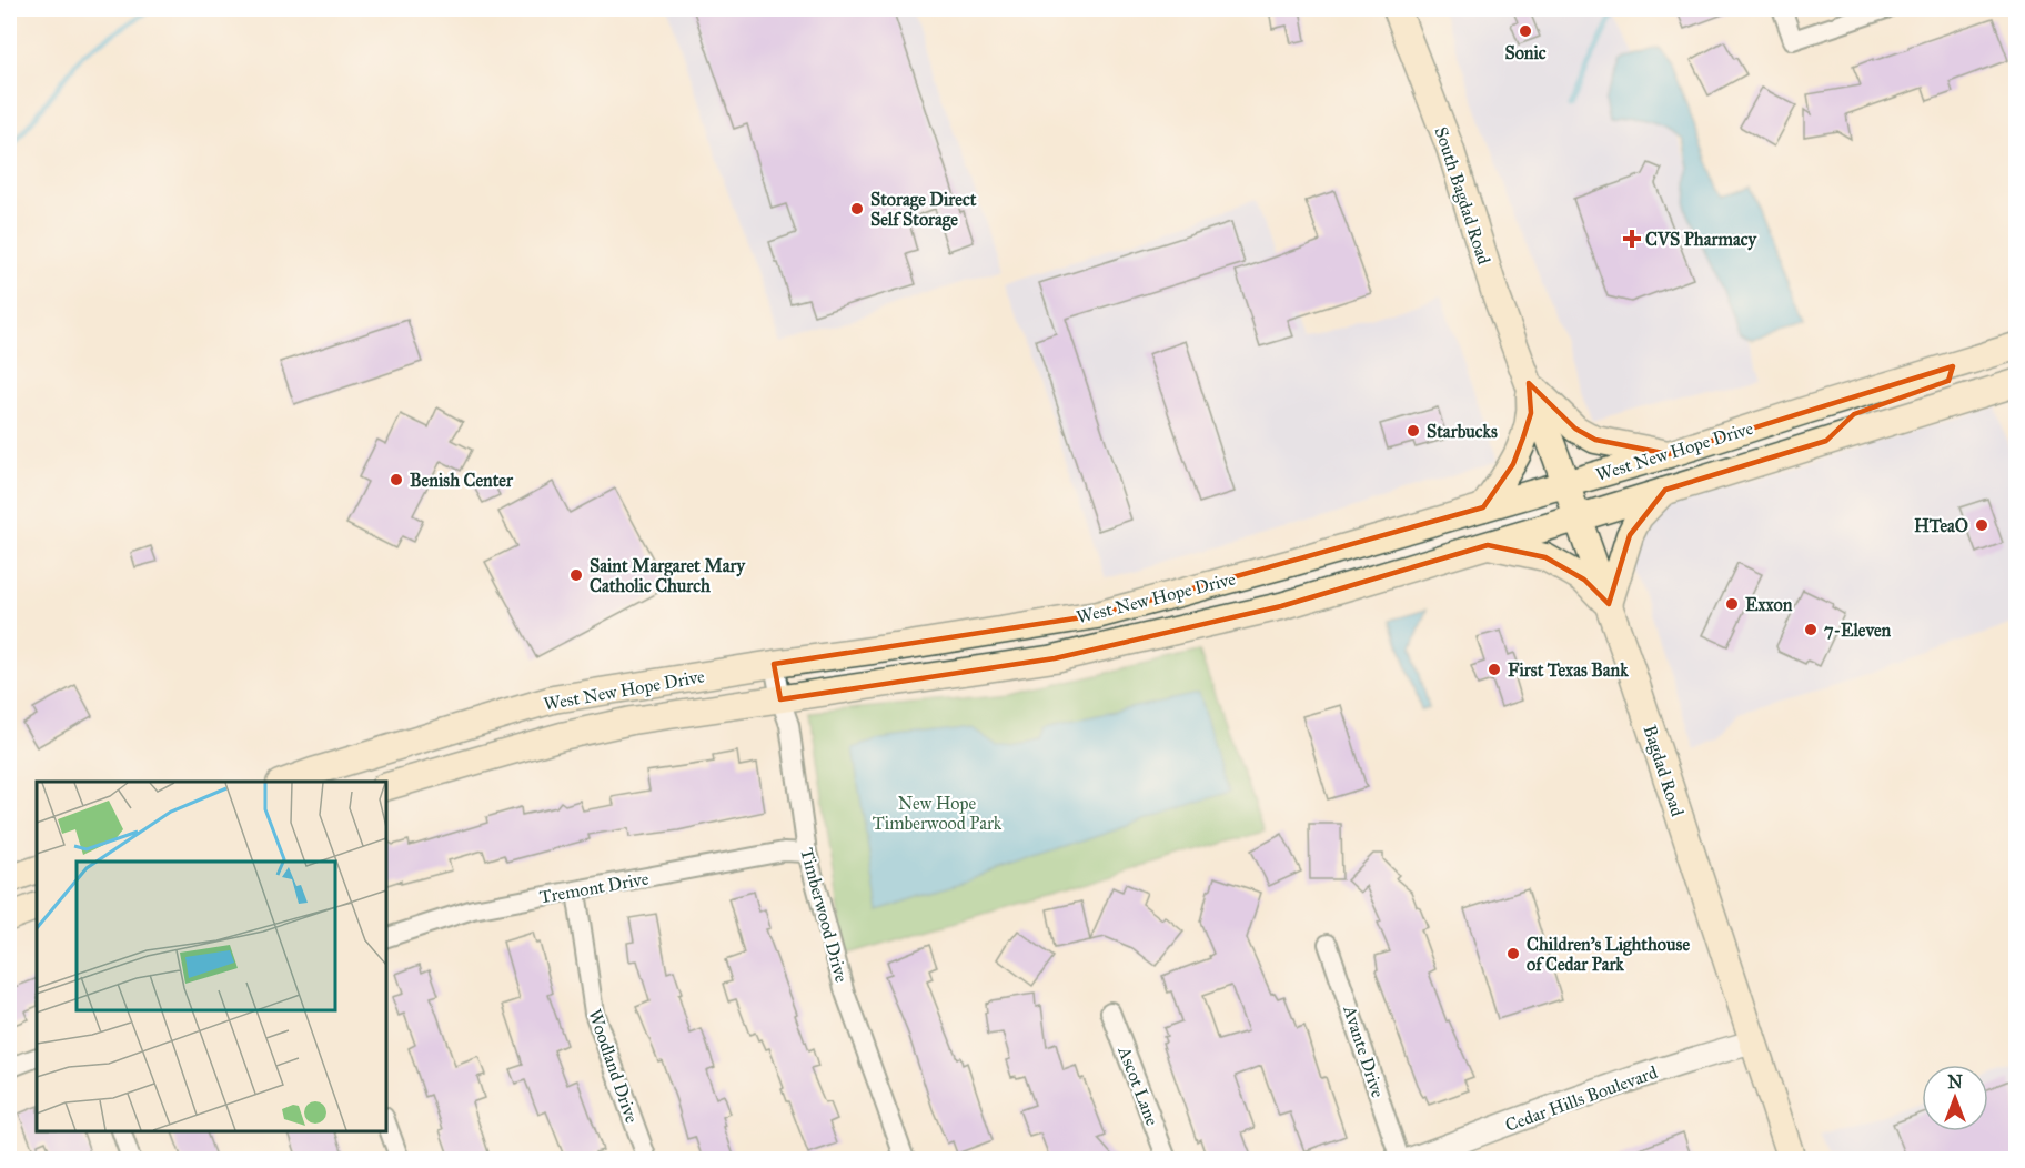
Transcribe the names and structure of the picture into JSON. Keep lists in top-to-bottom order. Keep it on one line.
{"streets":{"main road":["South Bagdad Road","West New Hope Drive","Bagdad Road"],"street":["Tremont Drive","Timberwood Drive","Avante Drive","Woodland Drive","Ascot Lane","Cedar Hills Boulevard"]},"crossings":[["South Bagdad Road","Bagdad Road"],["West New Hope Drive","Bagdad Road"],["West New Hope Drive","Timberwood Drive"],["Bagdad Road","Cedar Hills Boulevard"],["Tremont Drive","Timberwood Drive"],["Tremont Drive","Woodland Drive"]],"parks":["New Hope Timberwood Park"],"places":{"other":["Sonic","Storage Direct Self Storage","Starbucks","Benish Center","HTeaO","Saint Margaret Mary Catholic Church","Exxon","7-Eleven","First Texas Bank","Children's Lighthouse of Cedar Park"],"health":["CVS Pharmacy"]},"north":"top"}
